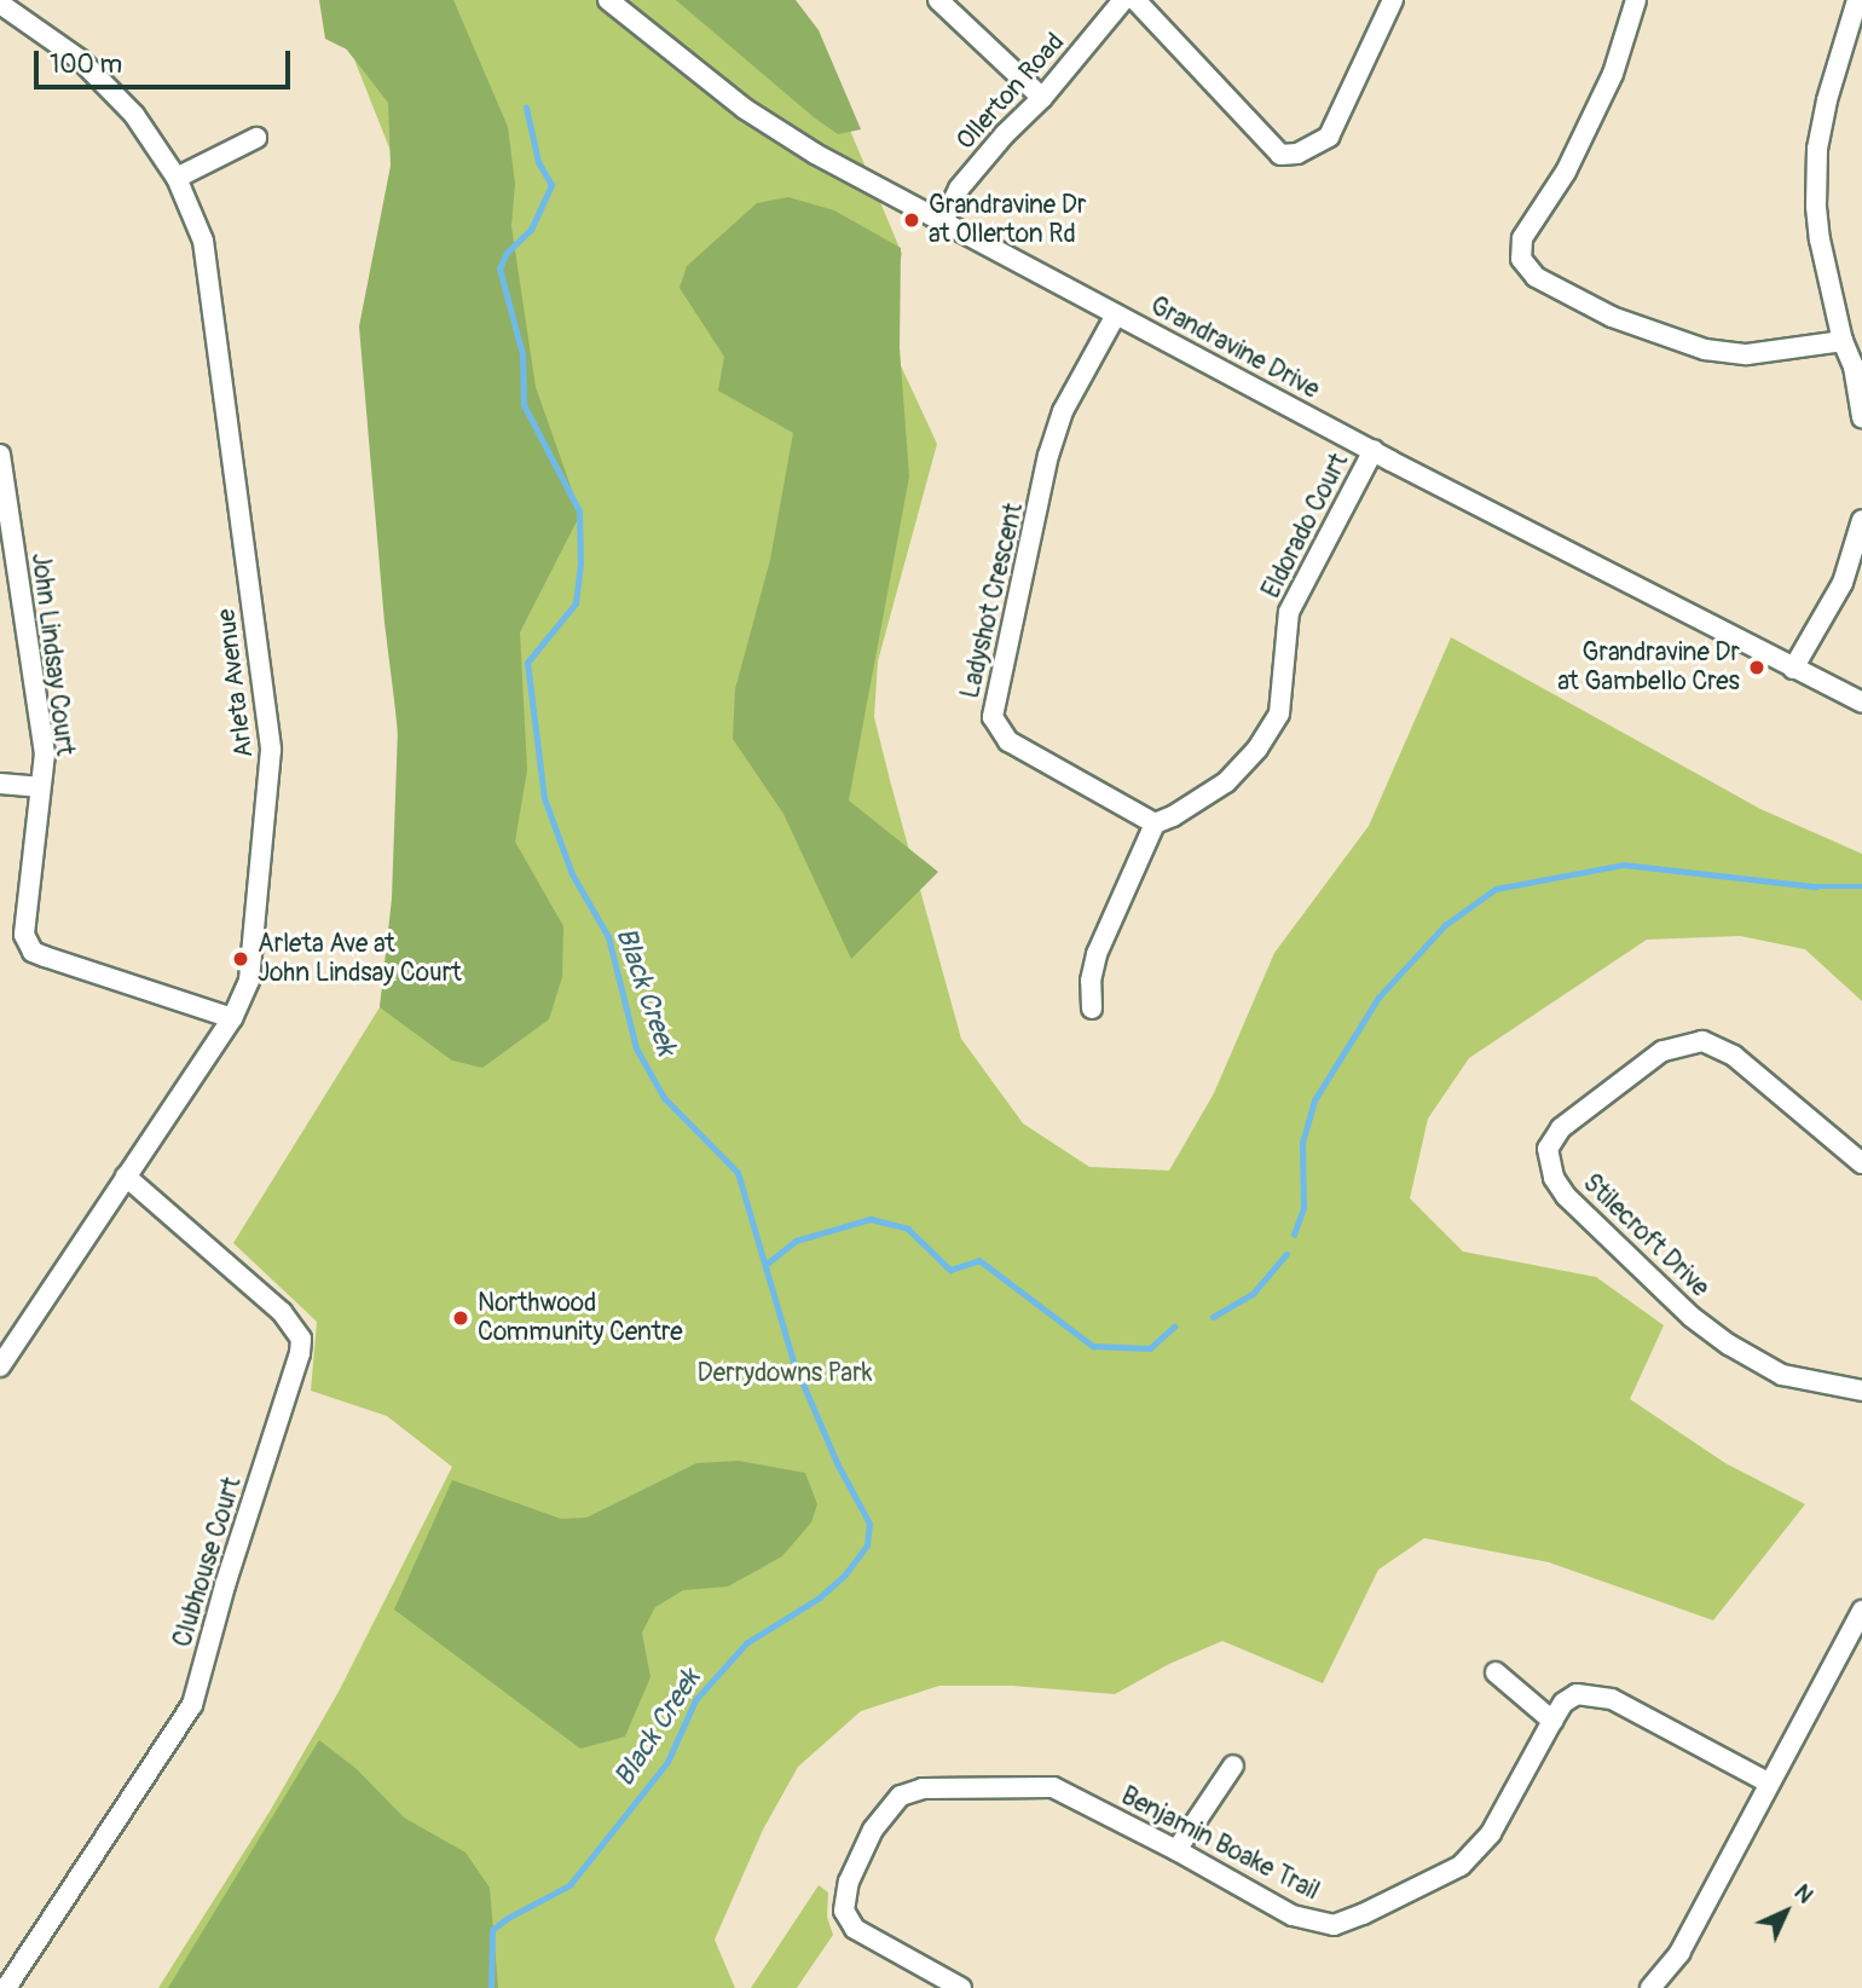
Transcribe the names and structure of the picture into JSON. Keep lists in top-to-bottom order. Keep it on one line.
{"streets":{"street":["Ollerton Road","Grandravine Drive","Eldorado Court","Ladyshot Crescent","John Lindsay Court","Arleta Avenue","Stilecroft Drive","Clubhouse Court","Benjamin Boake Trail"]},"crossings":[["Ollerton Road","Grandravine Drive"],["Grandravine Drive","Eldorado Court"],["Grandravine Drive","Ladyshot Crescent"],["Eldorado Court","Ladyshot Crescent"],["John Lindsay Court","Arleta Avenue"],["Arleta Avenue","Clubhouse Court"]],"water":["Black Creek"],"parks":["Derrydowns Park"],"places":["Grandravine Dr at Ollerton Rd","Grandravine Dr at Gambello Cres","Arleta Ave at John Lindsay Court","Northwood Community Centre"],"scale_bar":"100 m","north":"top right"}
